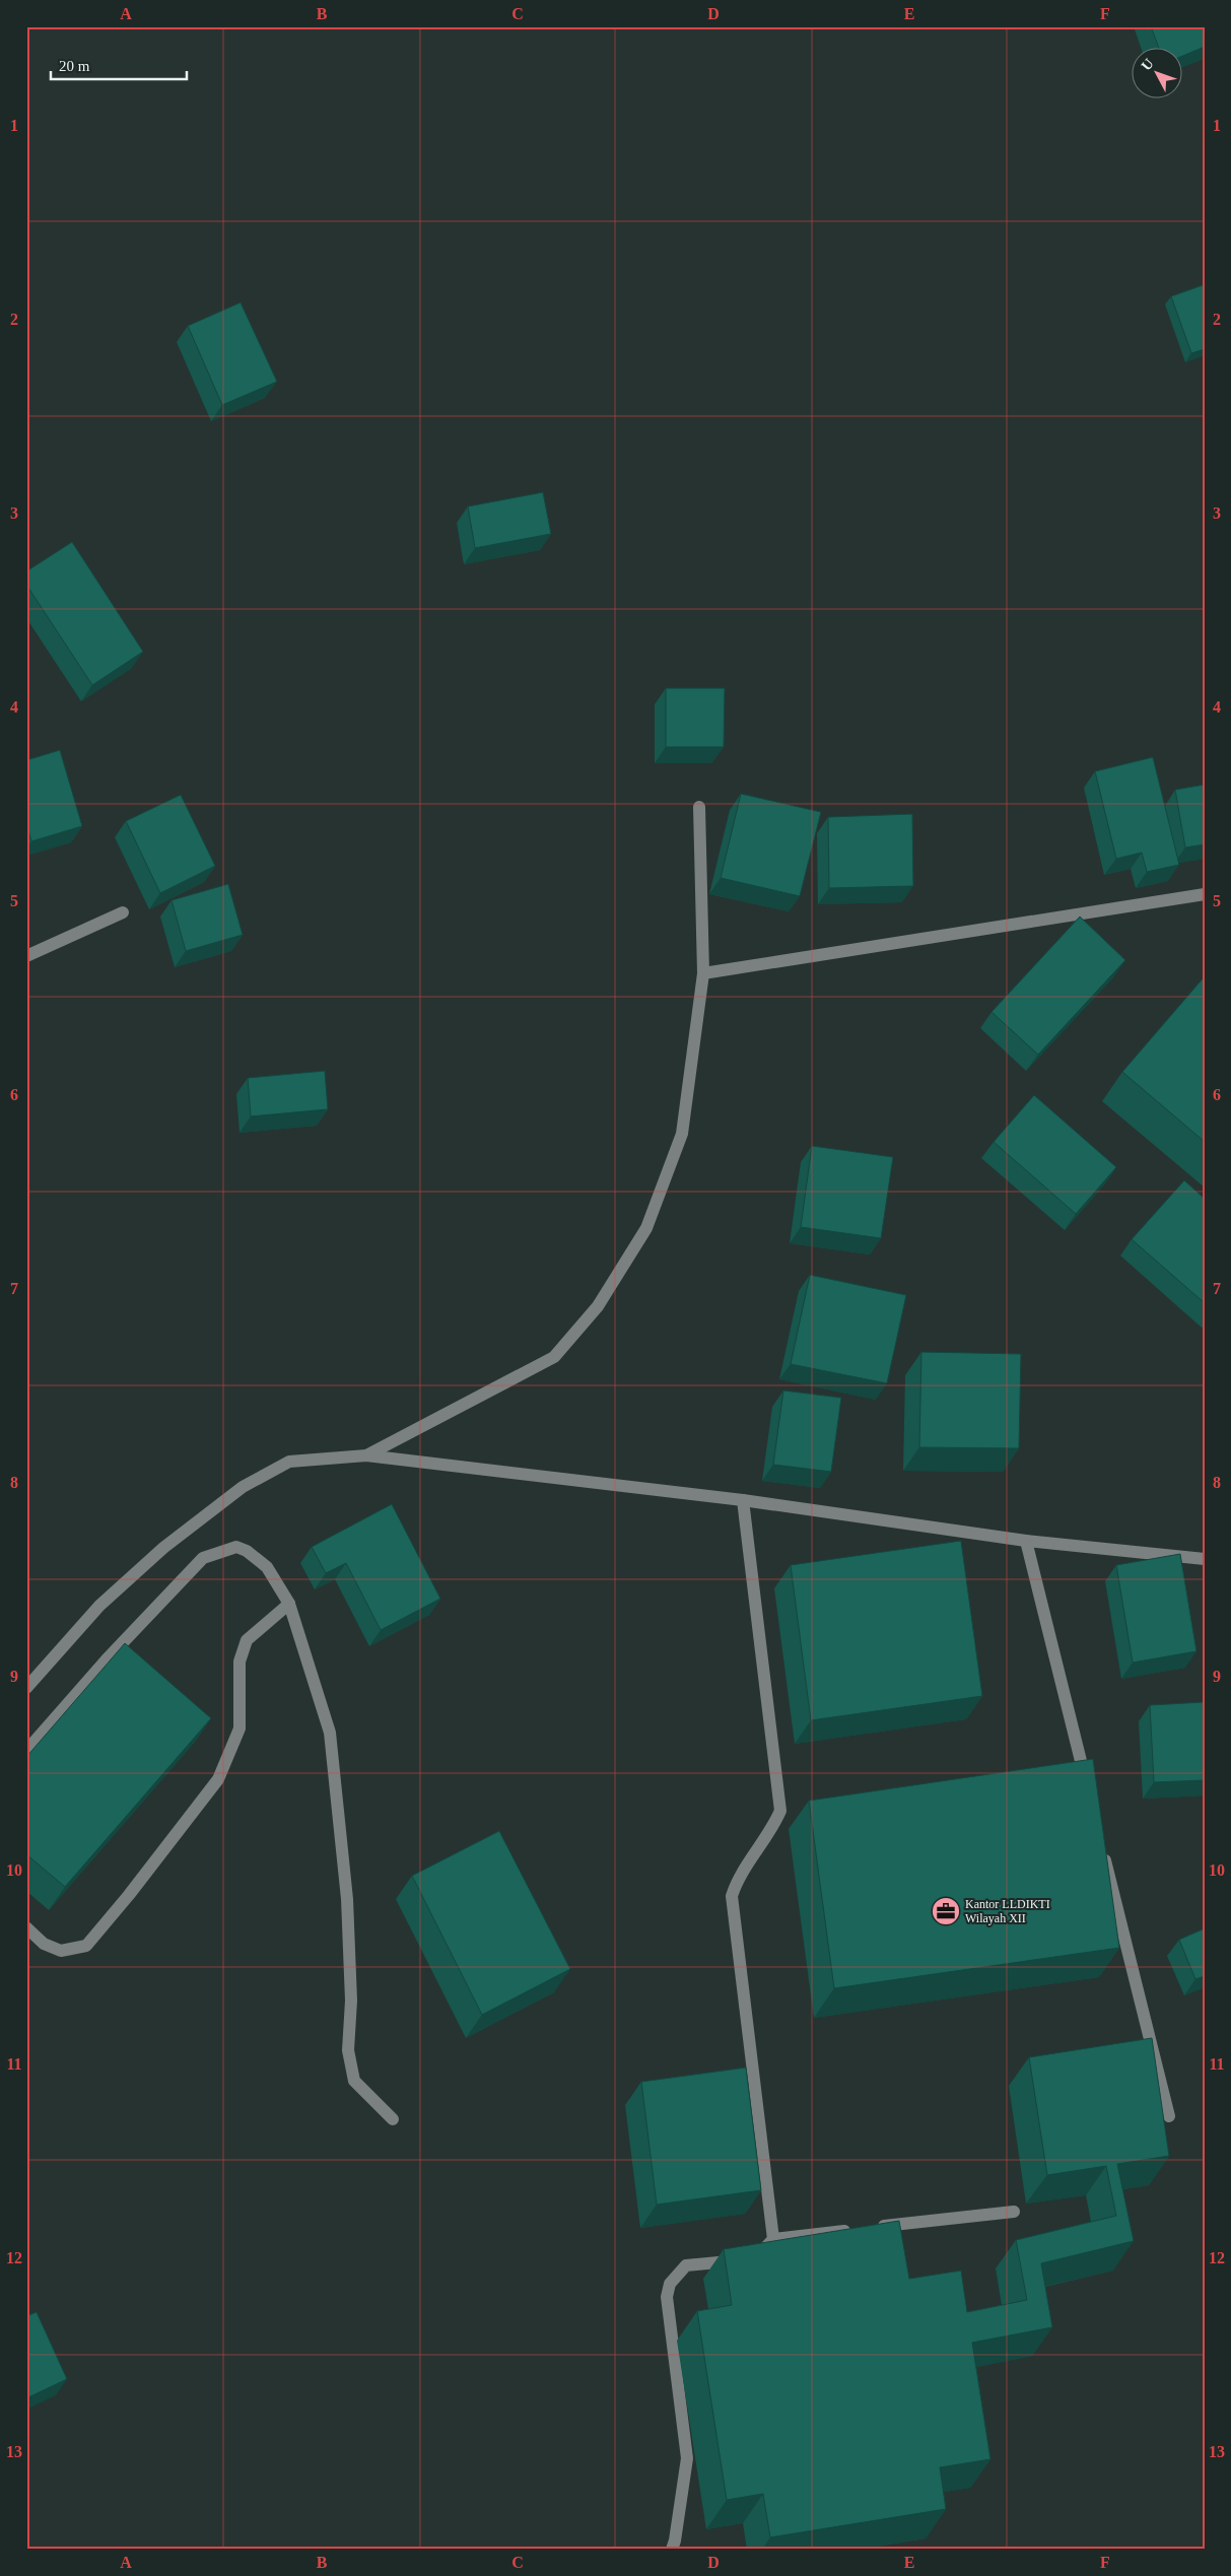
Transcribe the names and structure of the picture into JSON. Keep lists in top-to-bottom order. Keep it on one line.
{"places":{"office":["Kantor LLDIKTI Wilayah XII"]},"scale_bar":"20 m","north":"top left","grid":{"columns":["A","B","C","D","E","F"],"rows":["1","2","3","4","5","6","7","8","9","10","11","12","13"]}}
